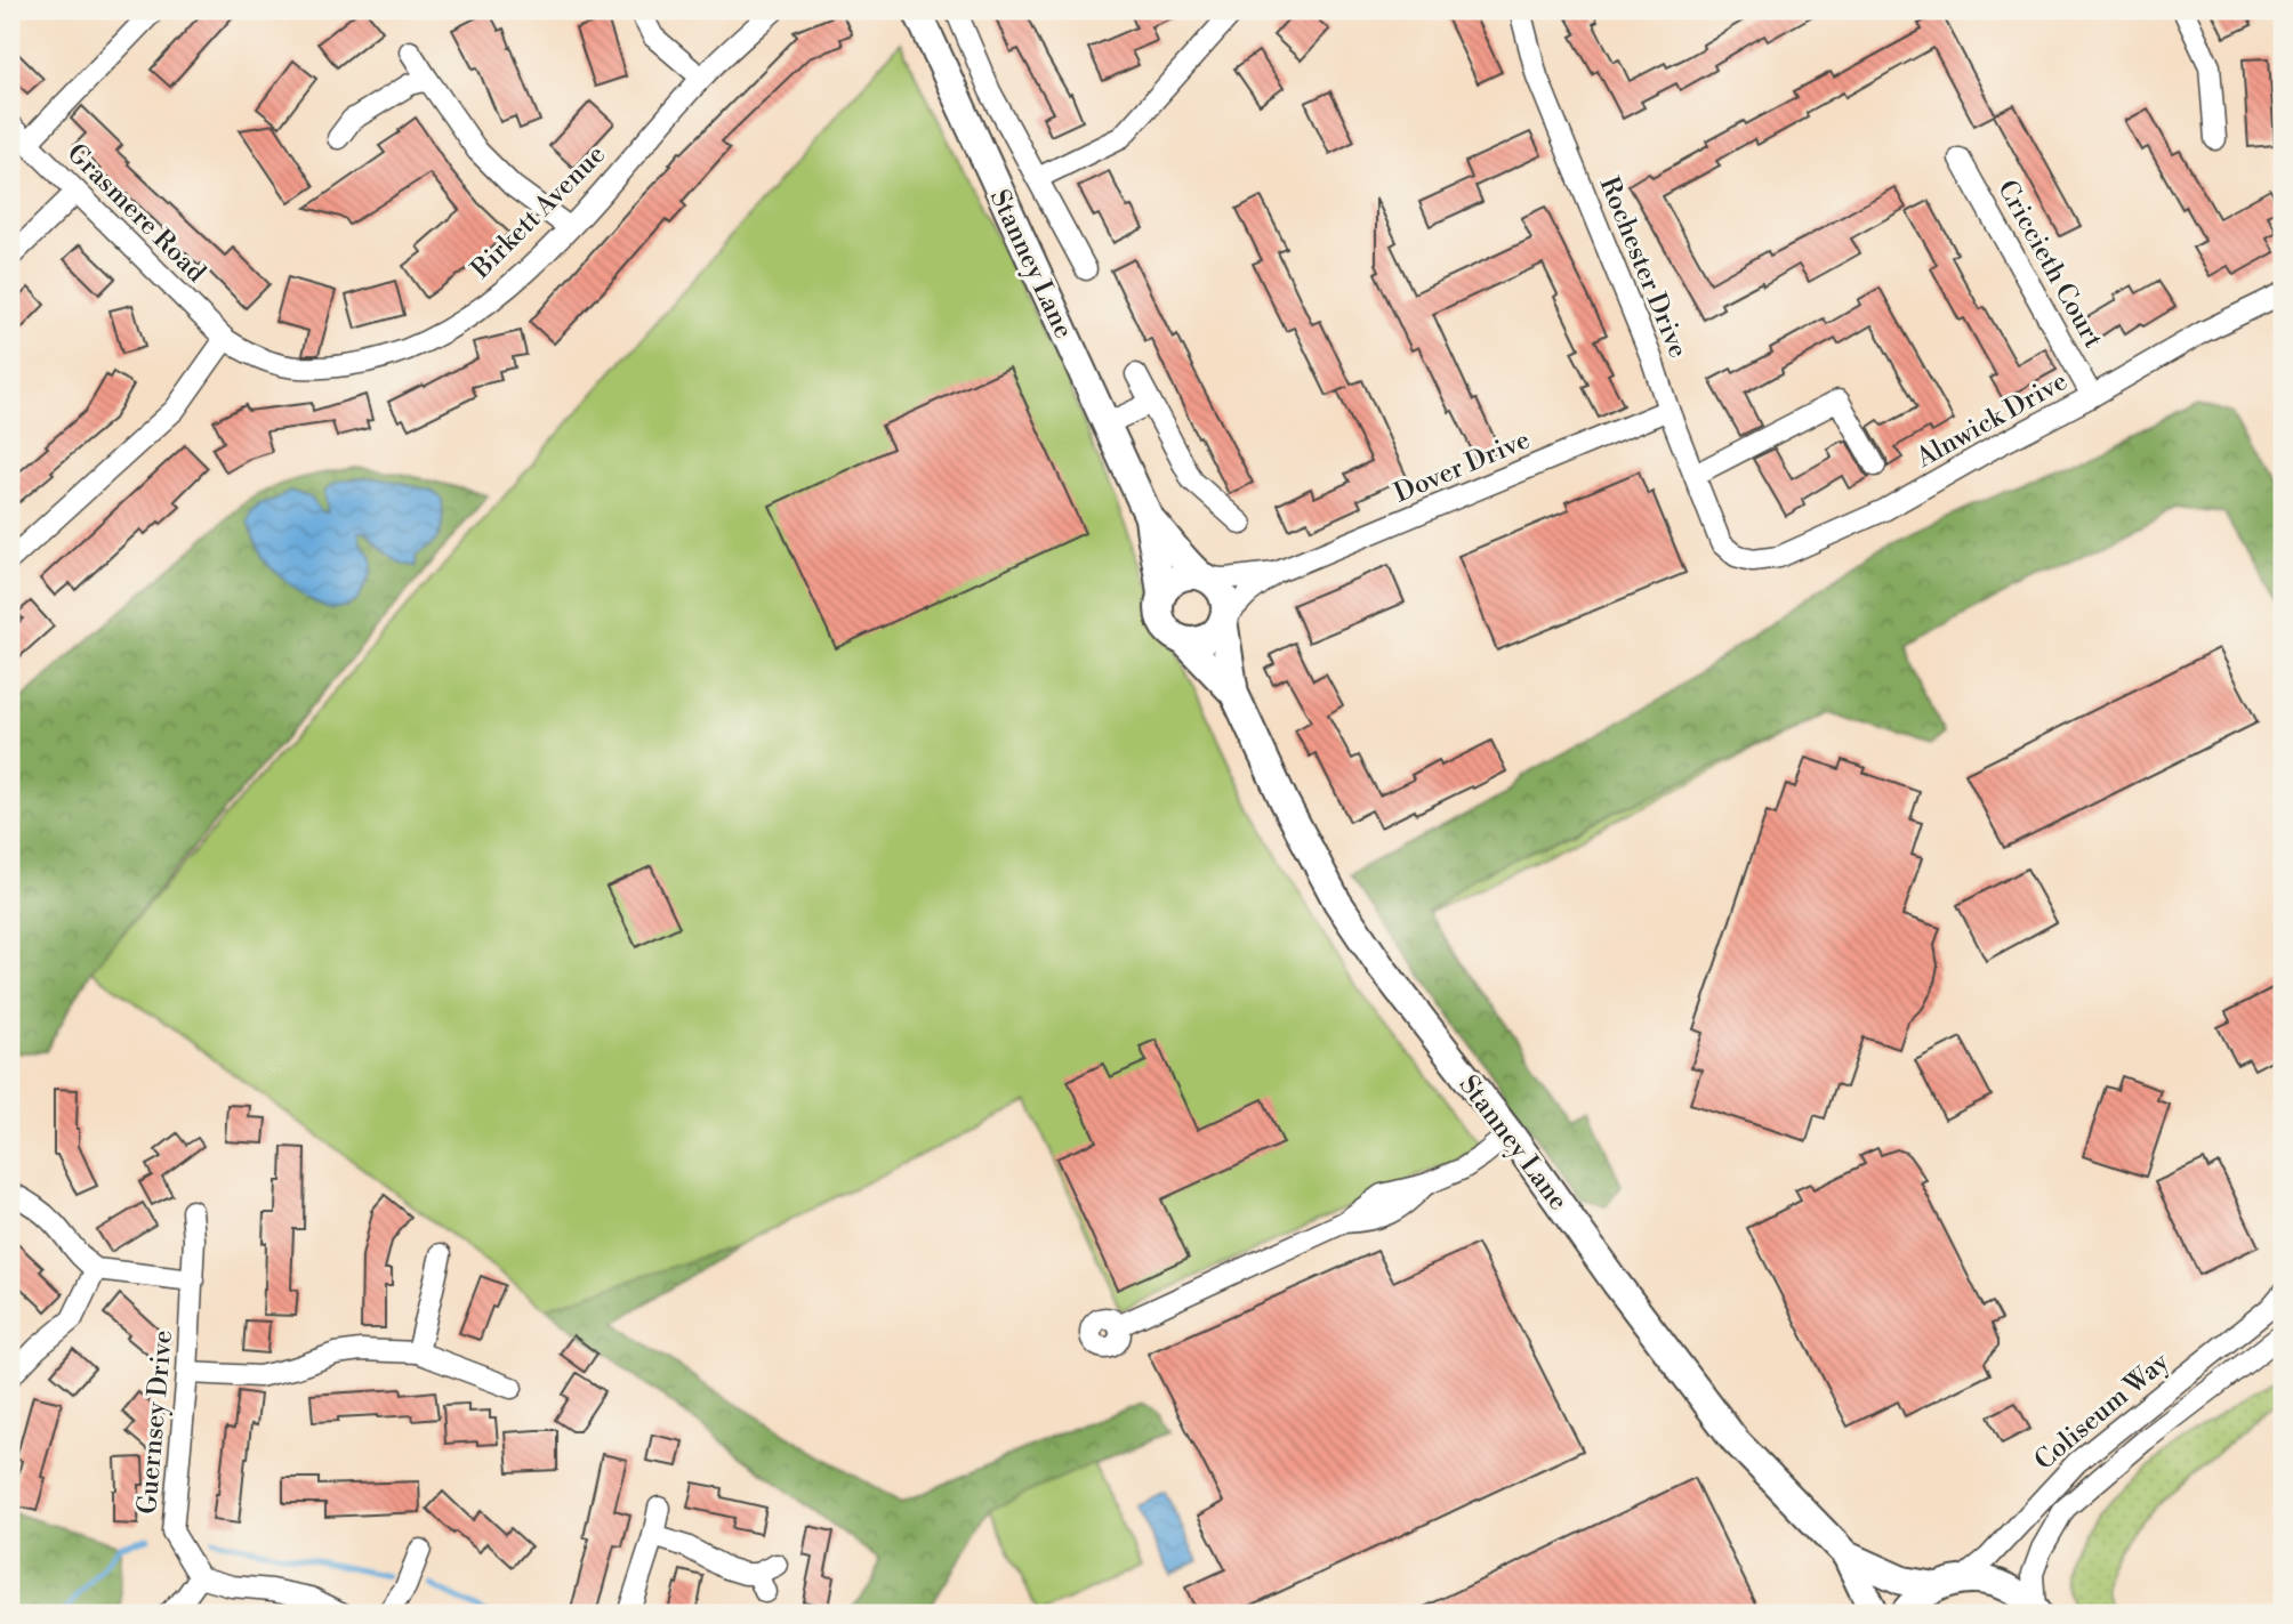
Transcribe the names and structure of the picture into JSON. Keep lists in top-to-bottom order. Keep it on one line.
{"streets":{"main road":["Stanney Lane"],"street":["Birkett Avenue","Grasmere Road","Criccieth Court","Rochester Drive","Alnwick Drive","Dover Drive","Coliseum Way","Guernsey Drive"]},"crossings":[["Birkett Avenue","Grasmere Road"],["Stanney Lane","Dover Drive"],["Criccieth Court","Alnwick Drive"],["Rochester Drive","Alnwick Drive"],["Rochester Drive","Dover Drive"]]}
